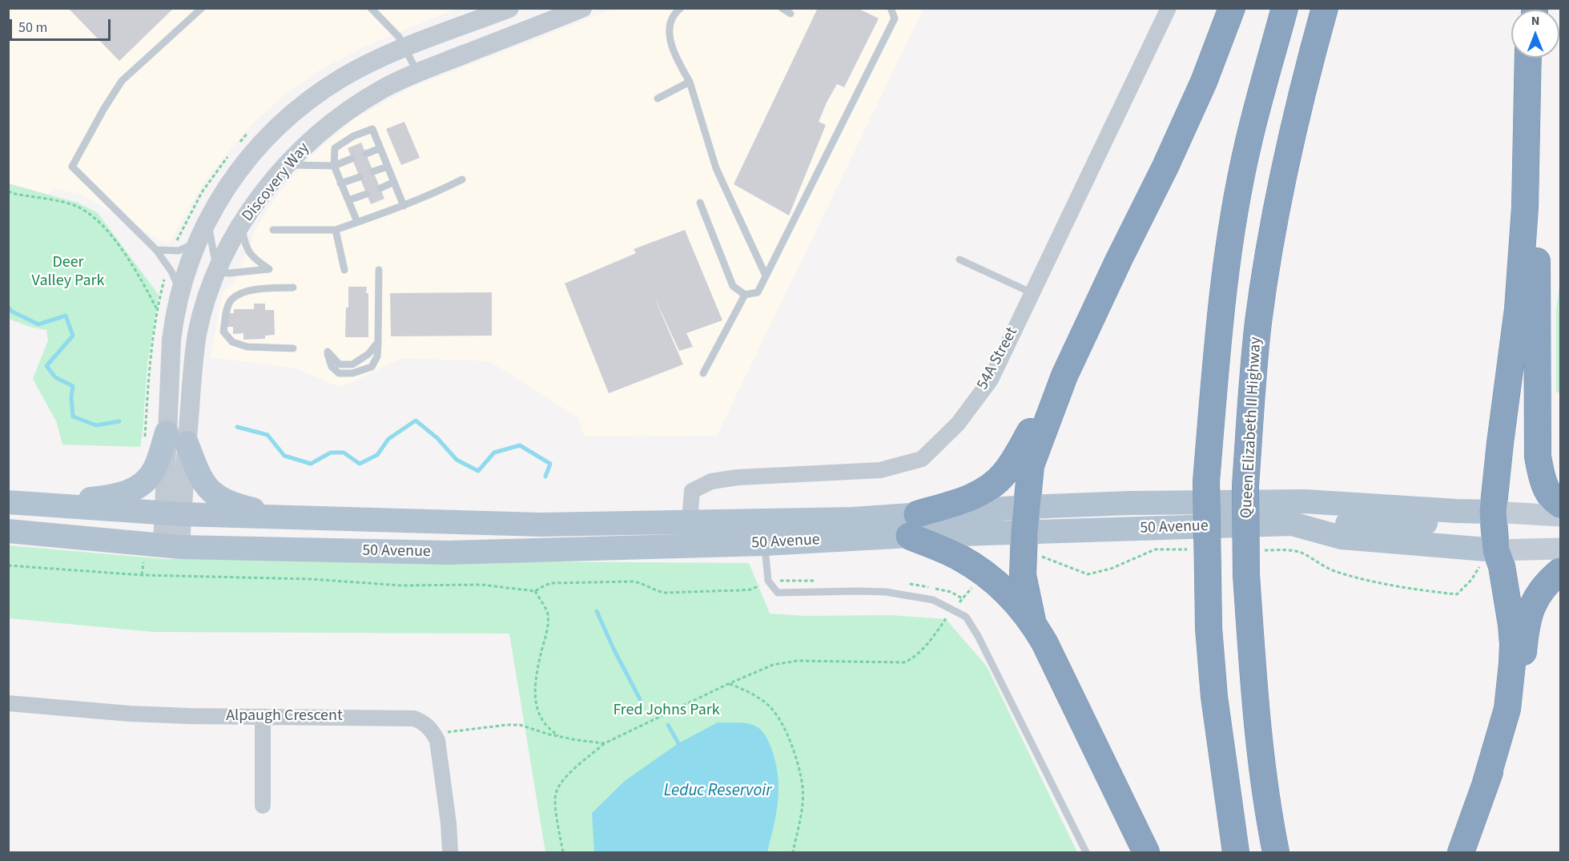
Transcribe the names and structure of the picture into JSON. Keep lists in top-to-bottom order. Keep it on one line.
{"streets":{"highway":["Queen Elizabeth II Highway"],"main road":["50 Avenue"],"street":["Discovery Way","54A Street","Alpaugh Crescent"]},"crossings":[["Discovery Way","50 Avenue"],["54A Street","50 Avenue"]],"water":["Leduc Reservoir"],"parks":["Deer Valley Park","Fred Johns Park"],"scale_bar":"50 m","north":"top"}
